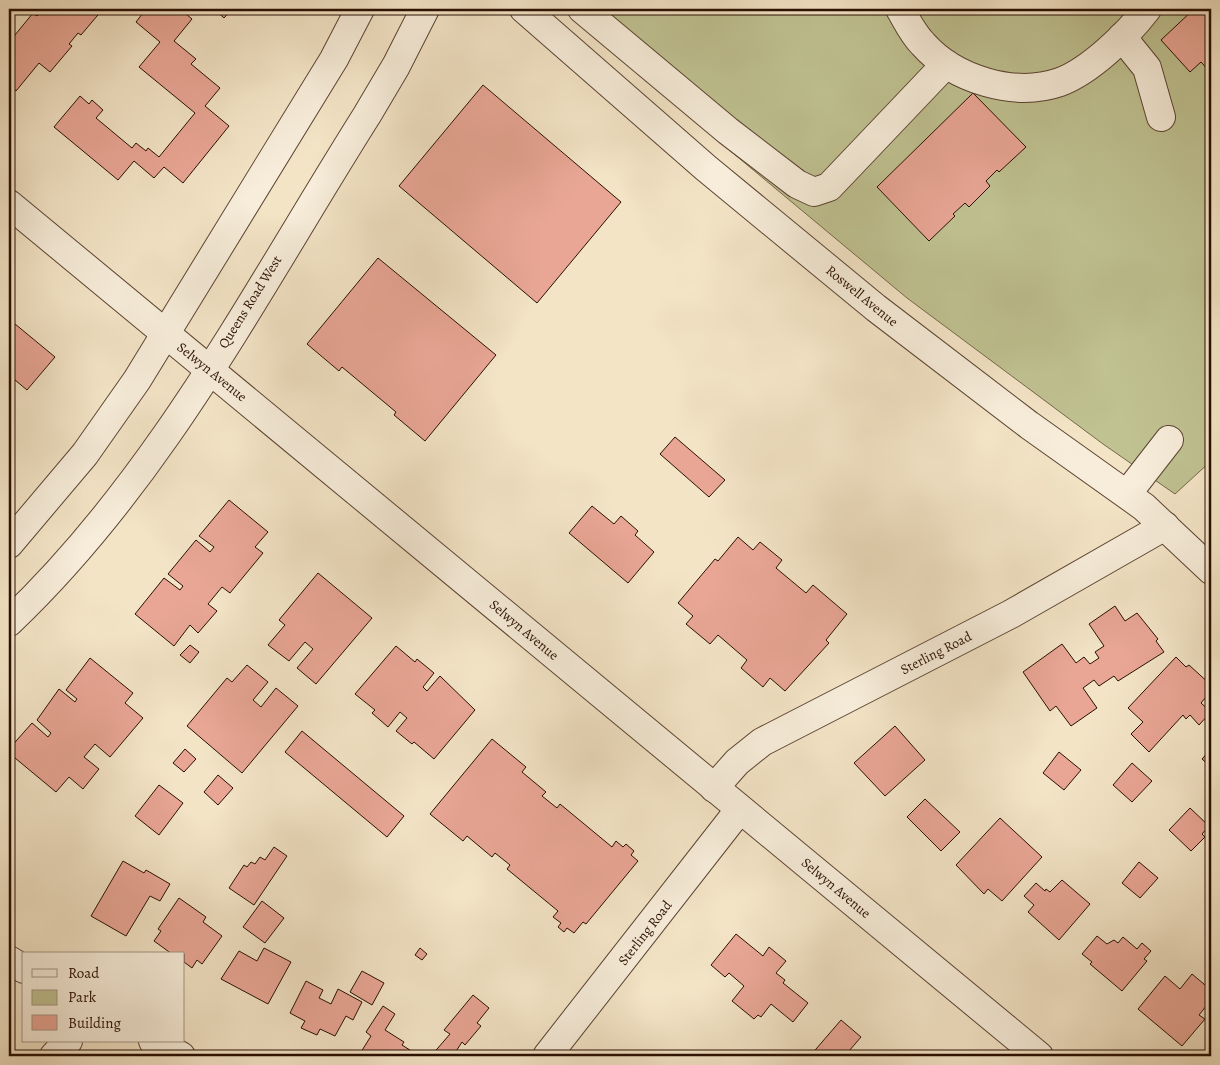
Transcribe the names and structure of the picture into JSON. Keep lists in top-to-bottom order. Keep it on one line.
{"streets":{"street":["Roswell Avenue","Queens Road West","Selwyn Avenue","Sterling Road"]},"crossings":[["Roswell Avenue","Sterling Road"],["Queens Road West","Selwyn Avenue"],["Selwyn Avenue","Sterling Road"]],"legend":["Road","Park","Building"]}
